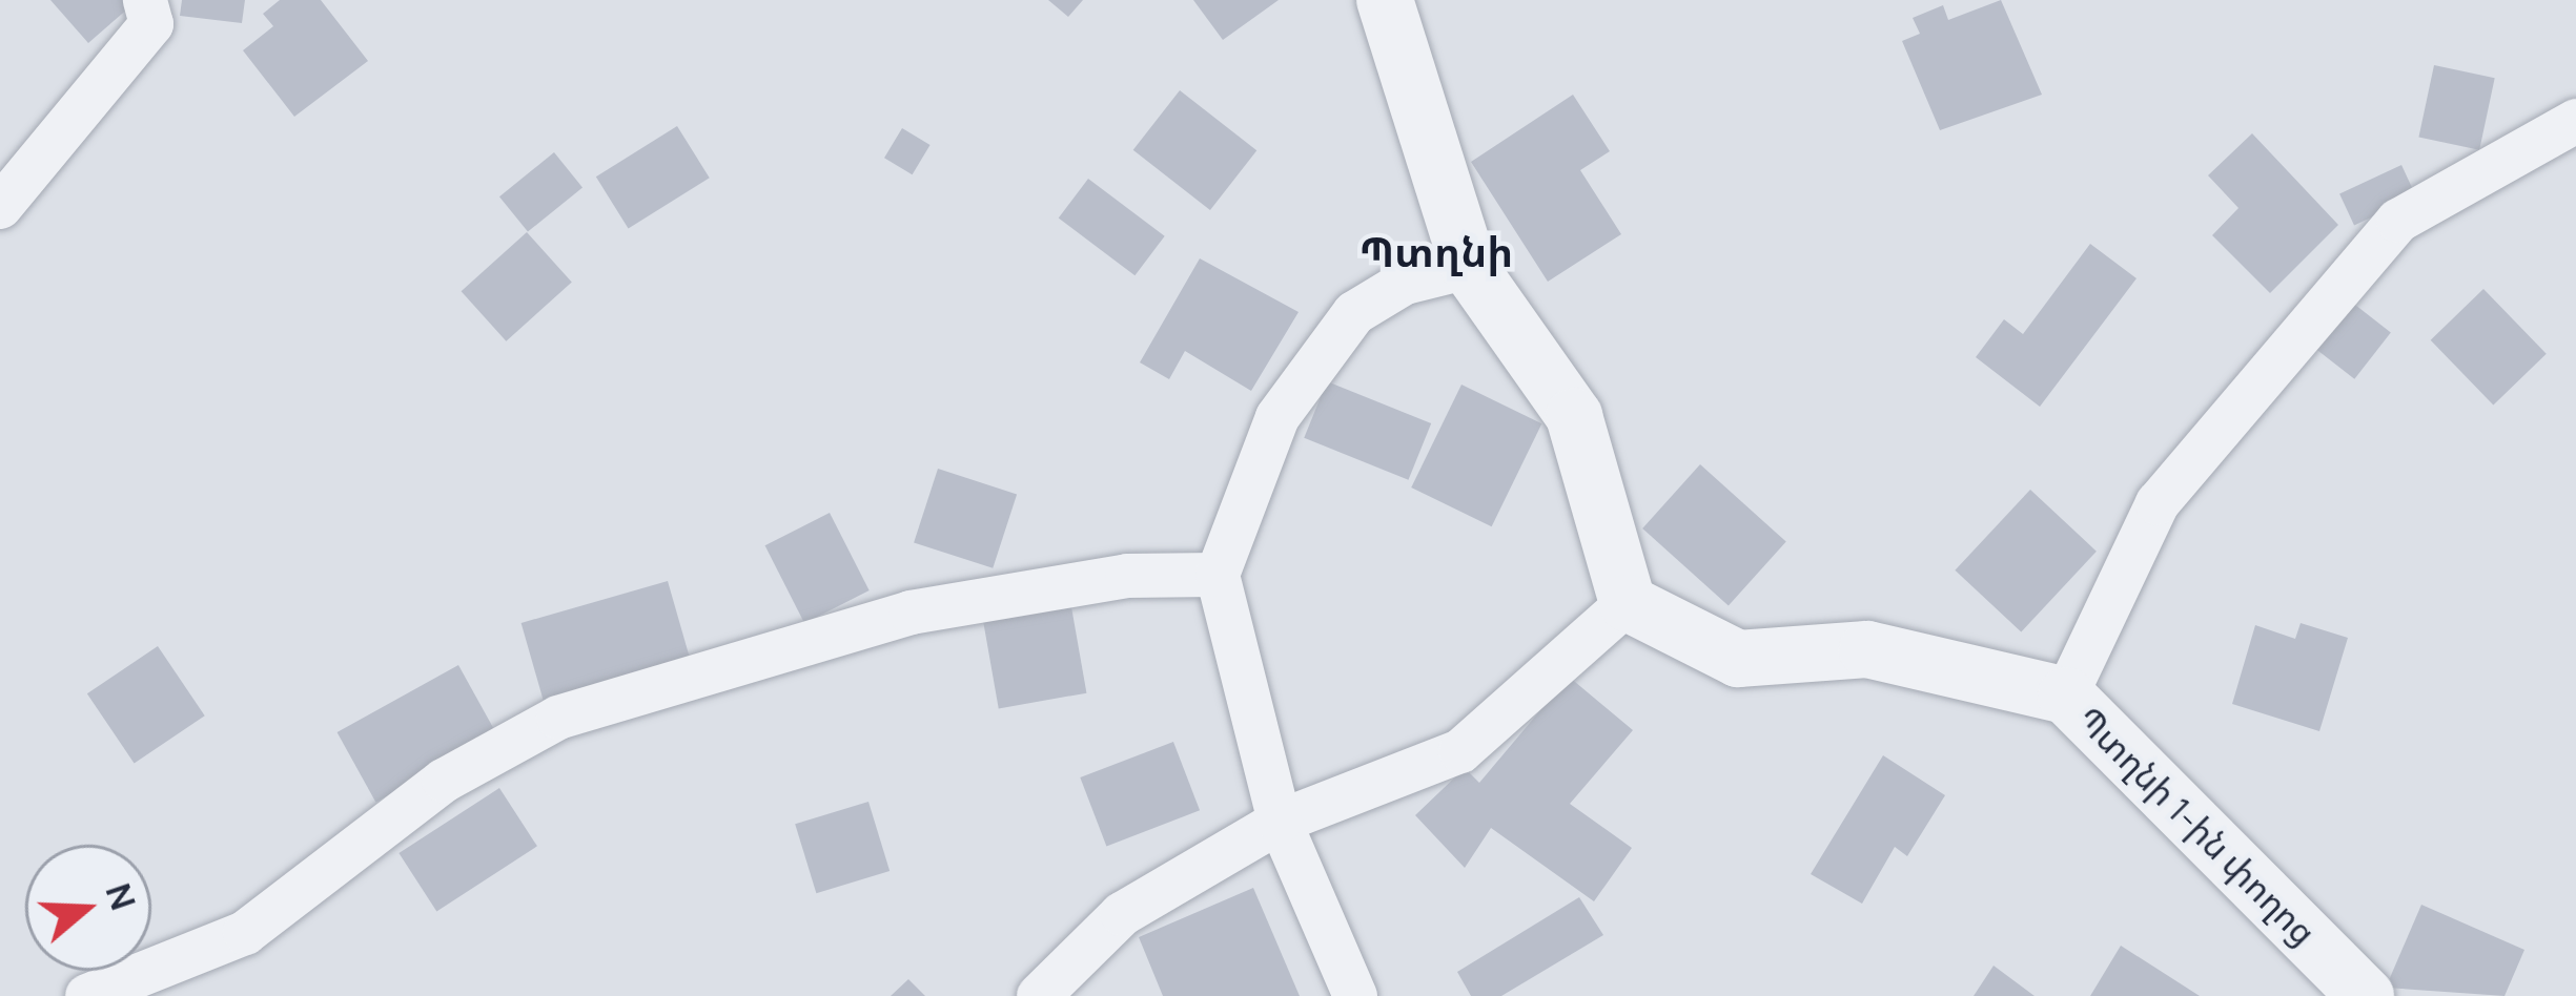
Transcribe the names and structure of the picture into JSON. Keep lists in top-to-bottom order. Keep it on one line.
{"streets":{"street":["Պտղնի 1-ին փողոց"]},"districts":["Պտղնի"],"north":"right"}
